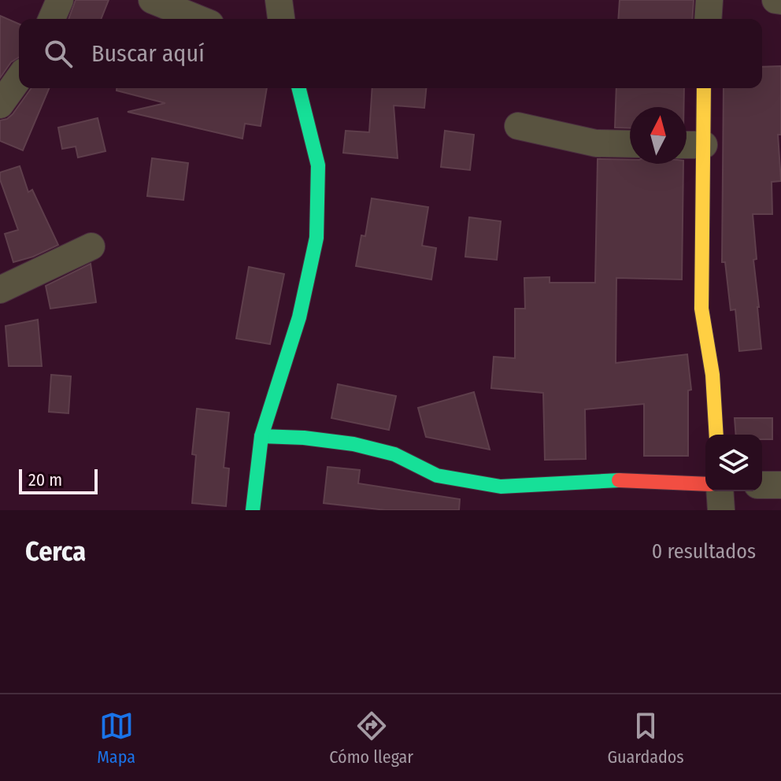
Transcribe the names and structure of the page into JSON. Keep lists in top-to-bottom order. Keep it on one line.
{"scale_bar":"20 m","north":"top","page":{"search":"Buscar aquí","scale":"20 m","heading":["Cerca","0 resultados"],"nav":["Mapa","Cómo llegar","Guardados"]}}
